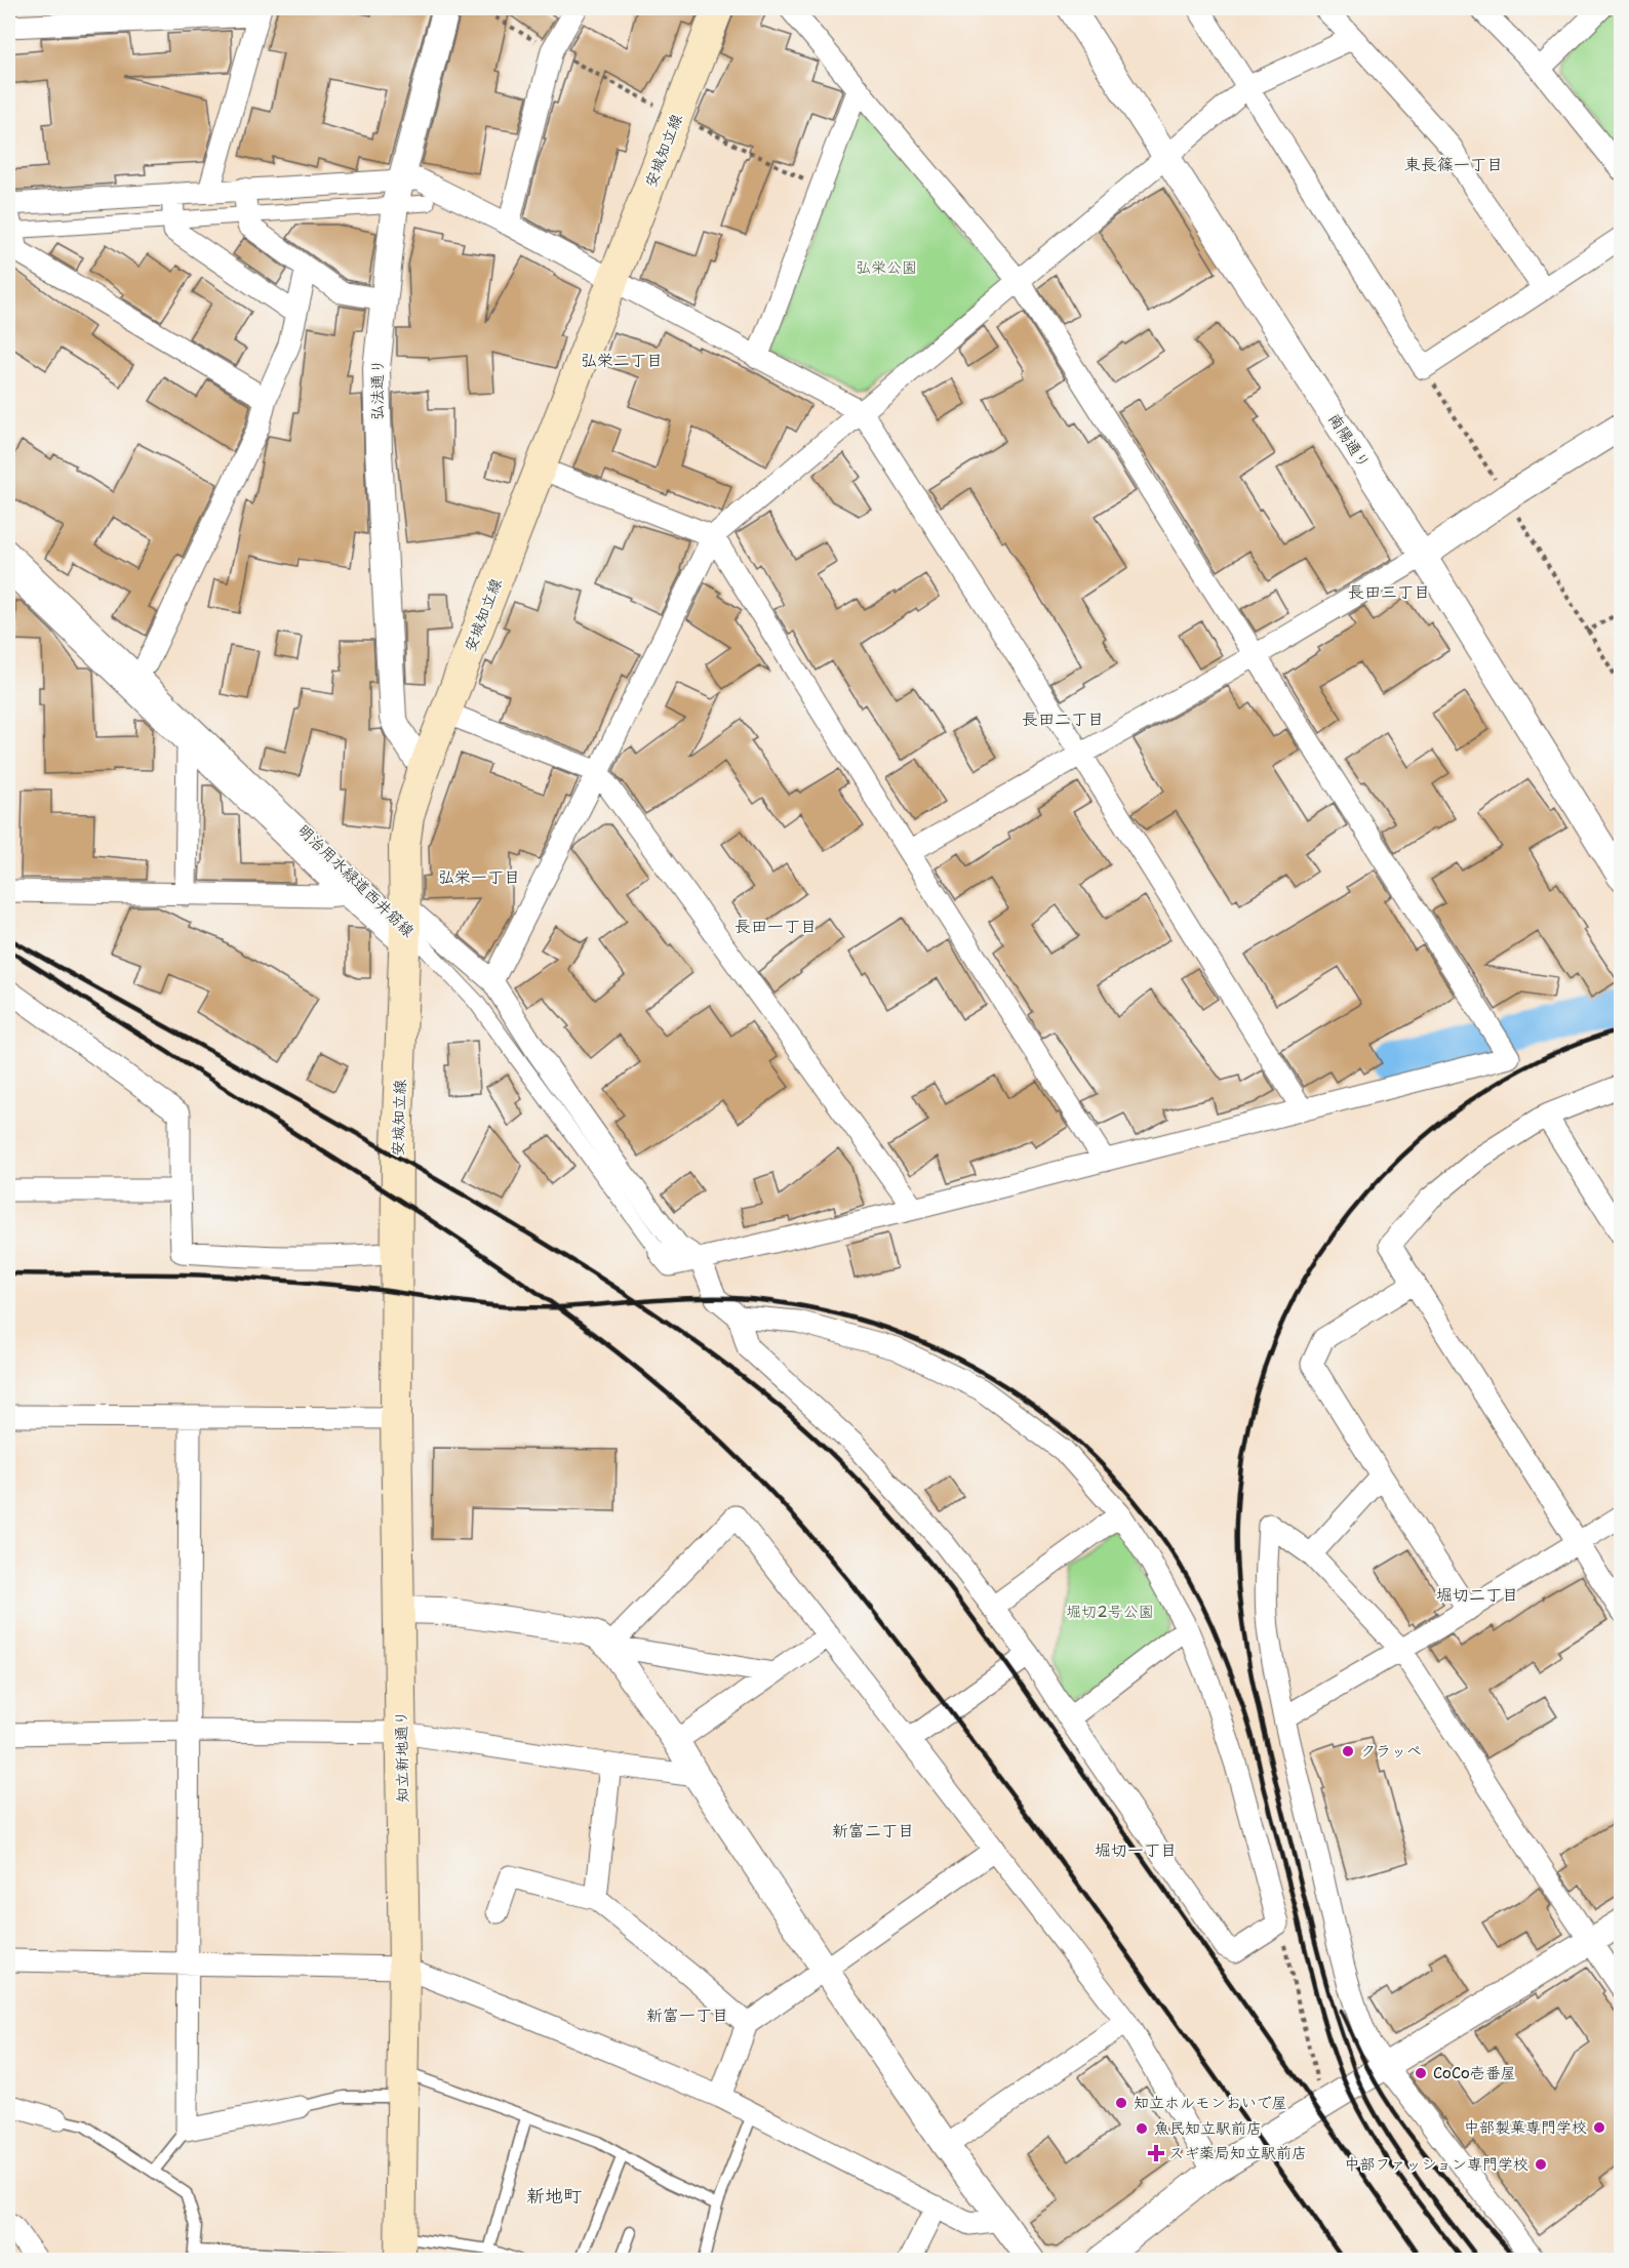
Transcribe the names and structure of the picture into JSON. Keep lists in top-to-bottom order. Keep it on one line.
{"streets":{"main road":["安城知立線","知立新地通り"],"street":["弘法通り","南陽通り","明治用水緑道西井筋線"]},"crossings":[["安城知立線","弘法通り"],["安城知立線","明治用水緑道西井筋線"],["安城知立線","知立新地通り"]],"districts":["東長篠一丁目","弘栄二丁目","長田三丁目","長田二丁目","弘栄一丁目","長田一丁目","堀切二丁目","新富二丁目","堀切一丁目","新富一丁目","新地町"],"parks":["弘栄公園","堀切2号公園"],"places":{"other":["クラッペ","CoCo壱番屋","知立ホルモンおいで屋","中部製菓専門学校","魚民知立駅前店","中部ファッション専門学校"],"health":["スギ薬局知立駅前店"]}}
